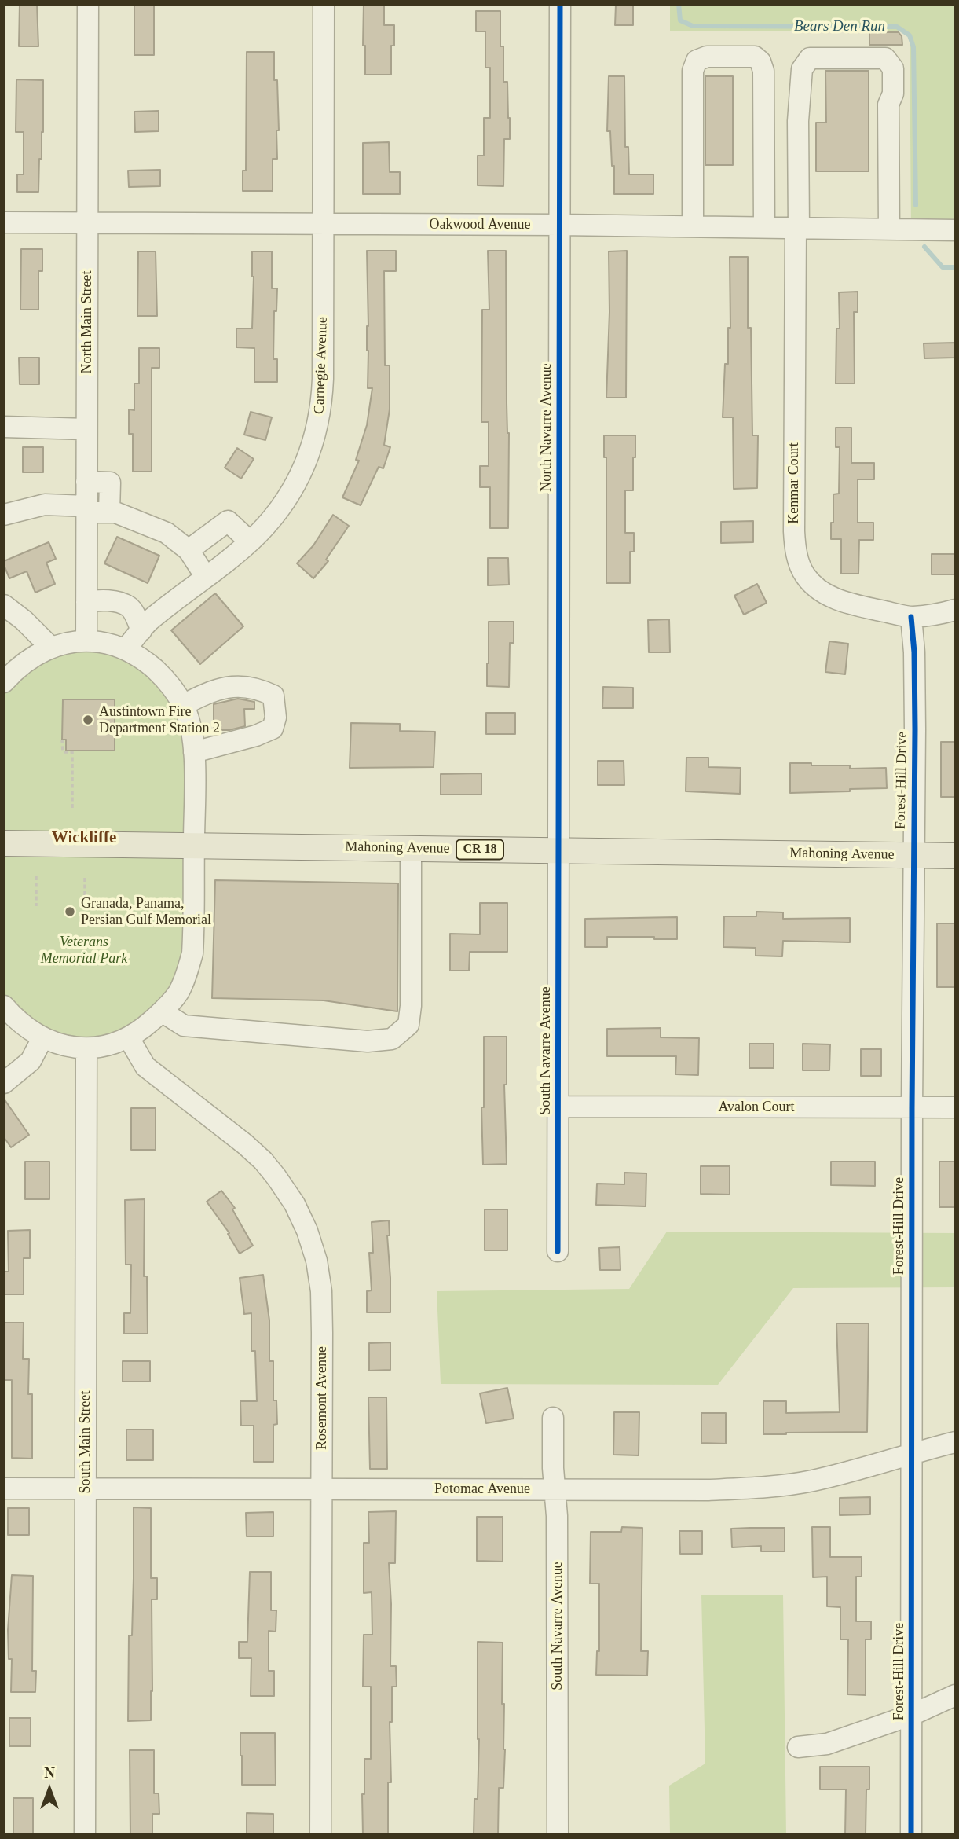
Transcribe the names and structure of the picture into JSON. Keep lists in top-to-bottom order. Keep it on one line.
{"streets":{"main road":["Mahoning Avenue","CR 18"],"street":["Oakwood Avenue","North Main Street","Carnegie Avenue","North Navarre Avenue","Kenmar Court","Forest-Hill Drive","South Navarre Avenue","Avalon Court","Rosemont Avenue","South Main Street","Potomac Avenue"]},"crossings":[["Oakwood Avenue","North Main Street"],["Oakwood Avenue","Carnegie Avenue"],["Oakwood Avenue","North Navarre Avenue"],["Oakwood Avenue","Kenmar Court"],["North Main Street","Carnegie Avenue"],["North Navarre Avenue","Mahoning Avenue"],["North Navarre Avenue","South Navarre Avenue"],["Kenmar Court","Forest-Hill Drive"],["Forest-Hill Drive","Mahoning Avenue"],["Forest-Hill Drive","Avalon Court"],["Forest-Hill Drive","Potomac Avenue"],["Mahoning Avenue","South Navarre Avenue"],["South Navarre Avenue","Avalon Court"],["South Navarre Avenue","Potomac Avenue"],["Rosemont Avenue","Potomac Avenue"],["South Main Street","Potomac Avenue"]],"districts":["Wickliffe"],"water":["Bears Den Run"],"parks":["Veterans Memorial Park"],"places":["Austintown Fire Department Station 2","Granada, Panama, Persian Gulf Memorial"],"north":"top"}
